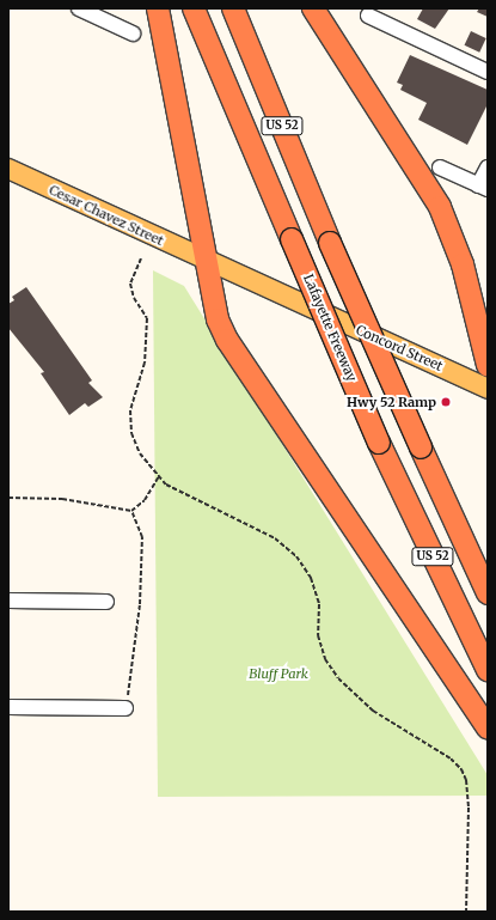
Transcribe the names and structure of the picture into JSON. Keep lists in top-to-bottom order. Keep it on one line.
{"streets":{"highway":["US 52","Lafayette Freeway"],"main road":["Cesar Chavez Street","Concord Street"]},"crossings":[["Cesar Chavez Street","Concord Street"]],"parks":["Bluff Park"],"places":["Hwy 52 Ramp"]}
